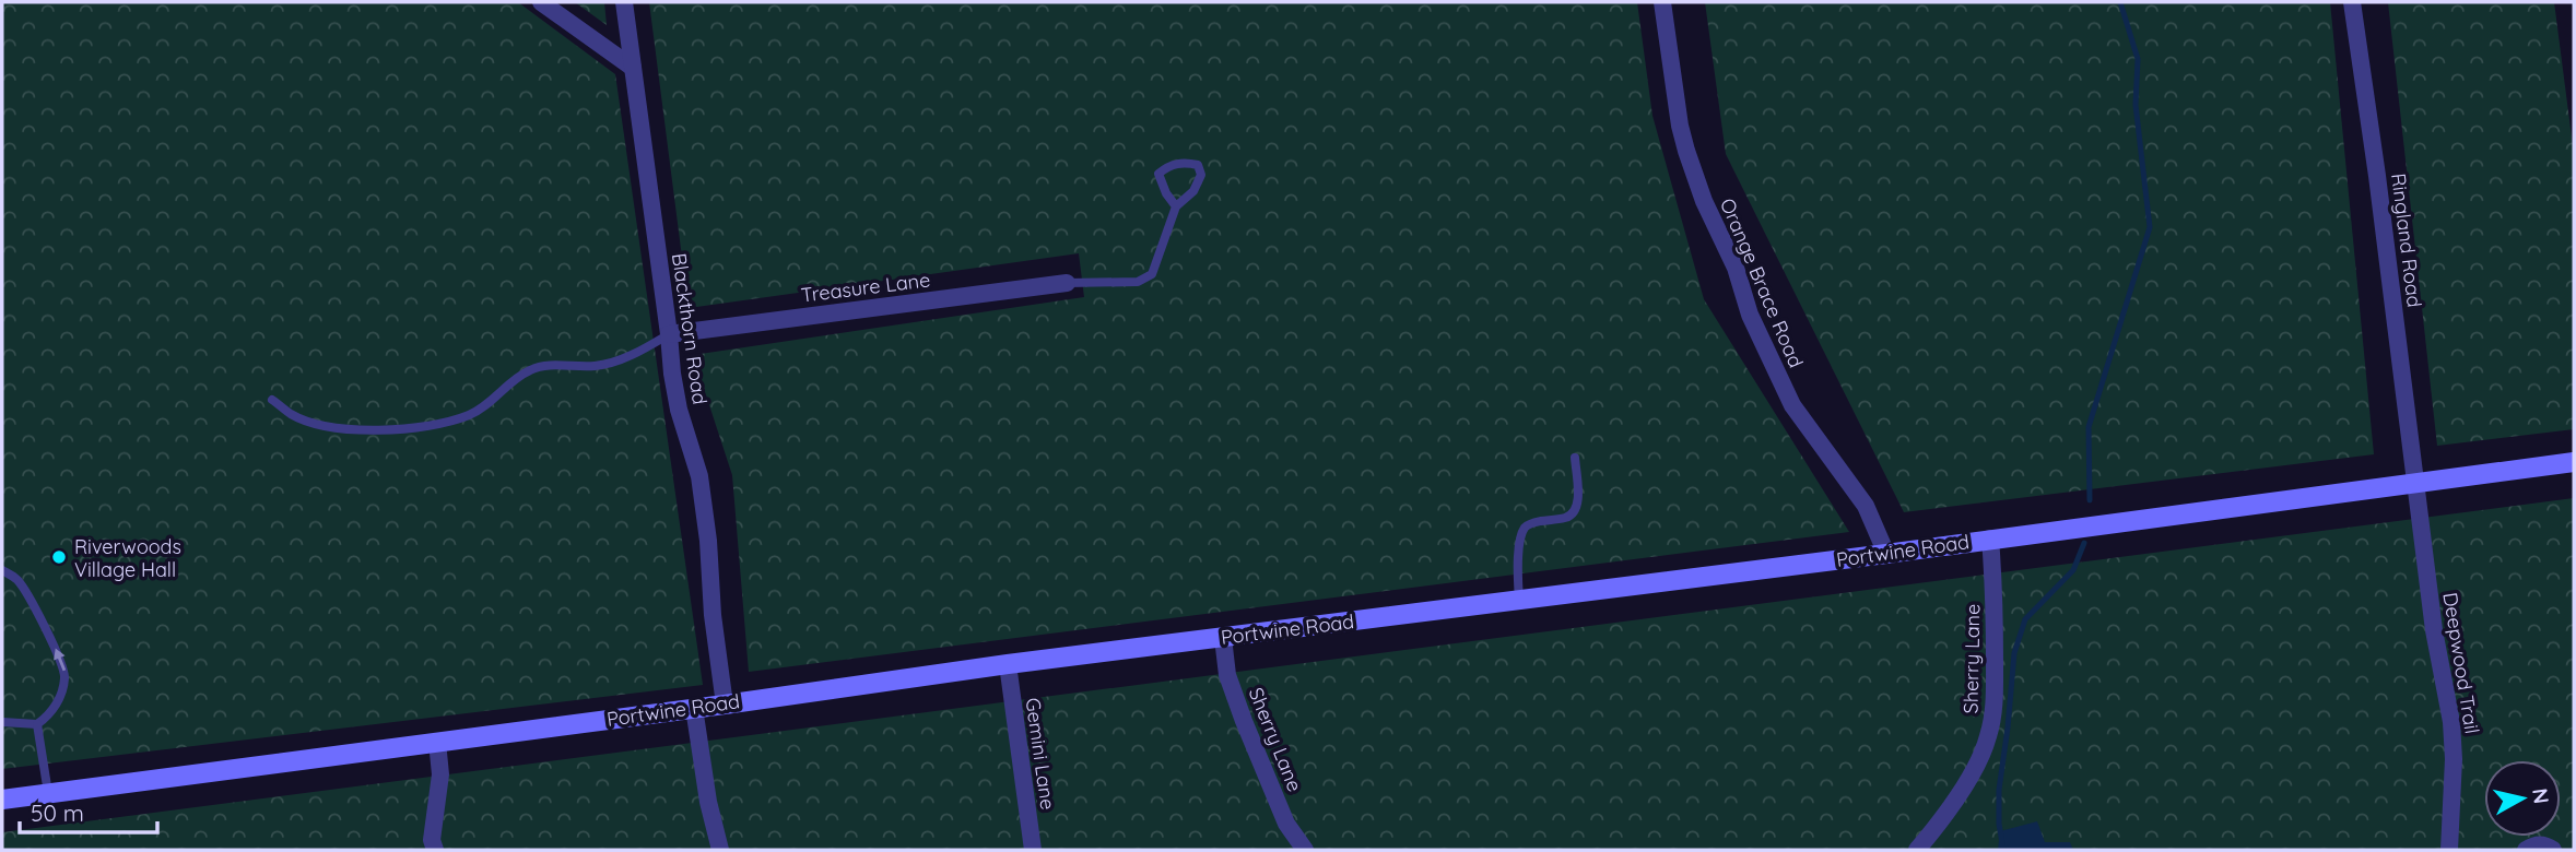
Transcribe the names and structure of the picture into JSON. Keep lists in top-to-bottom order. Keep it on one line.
{"streets":{"street":["Ringland Road","Orange Brace Road","Treasure Lane","Blackthorn Road","Portwine Road","Sherry Lane","Deepwood Trail","Gemini Lane"]},"crossings":[["Ringland Road","Portwine Road"],["Ringland Road","Deepwood Trail"],["Orange Brace Road","Portwine Road"],["Treasure Lane","Blackthorn Road"],["Blackthorn Road","Portwine Road"],["Portwine Road","Sherry Lane"],["Portwine Road","Deepwood Trail"],["Portwine Road","Gemini Lane"]],"places":["Riverwoods Village Hall"],"scale_bar":"50 m","north":"right"}
